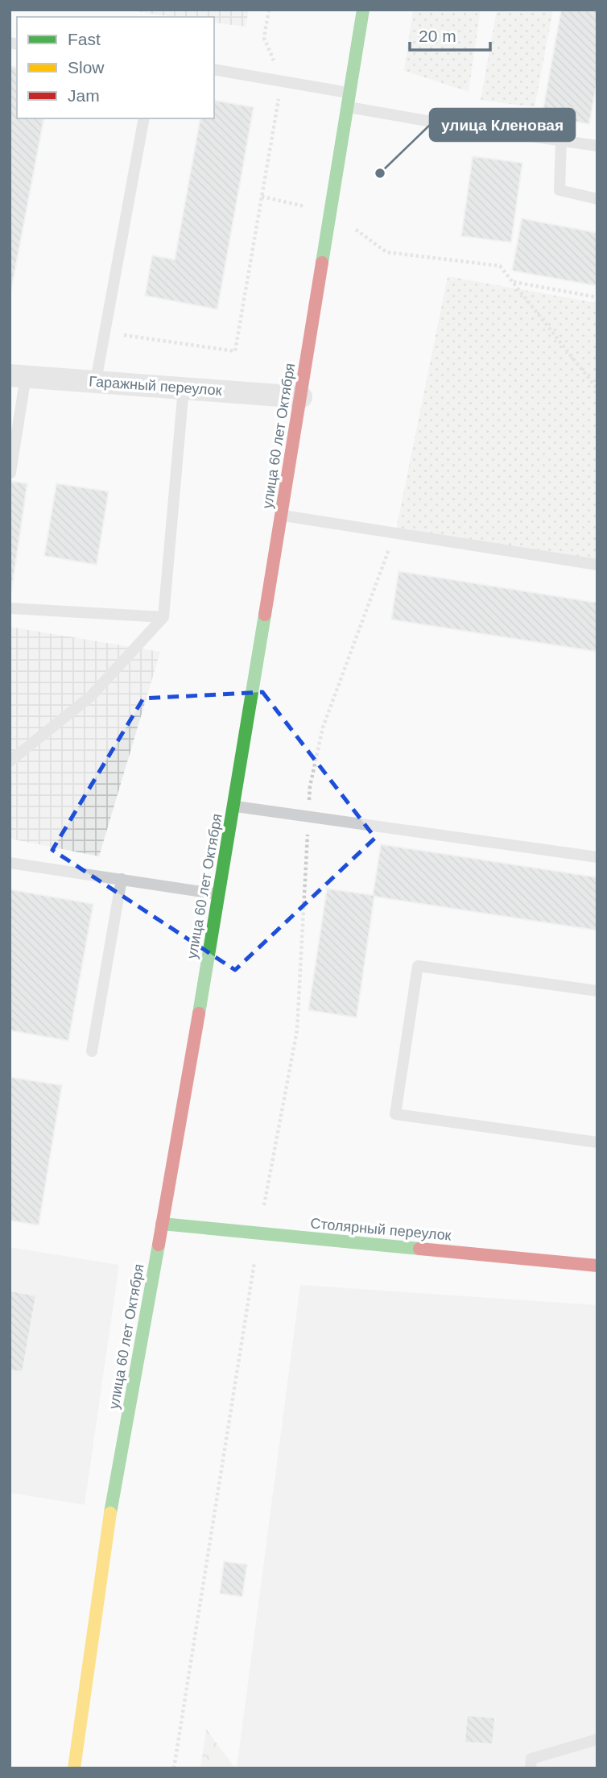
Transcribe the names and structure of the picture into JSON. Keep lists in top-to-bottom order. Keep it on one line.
{"streets":{"main road":["улица 60 лет Октября","Столярный переулок"],"street":["Гаражный переулок"]},"crossings":[["Гаражный переулок","улица 60 лет Октября"],["улица 60 лет Октября","Столярный переулок"]],"places":["улица Кленовая"],"legend":["Fast","Slow","Jam"],"scale_bar":"20 m"}
